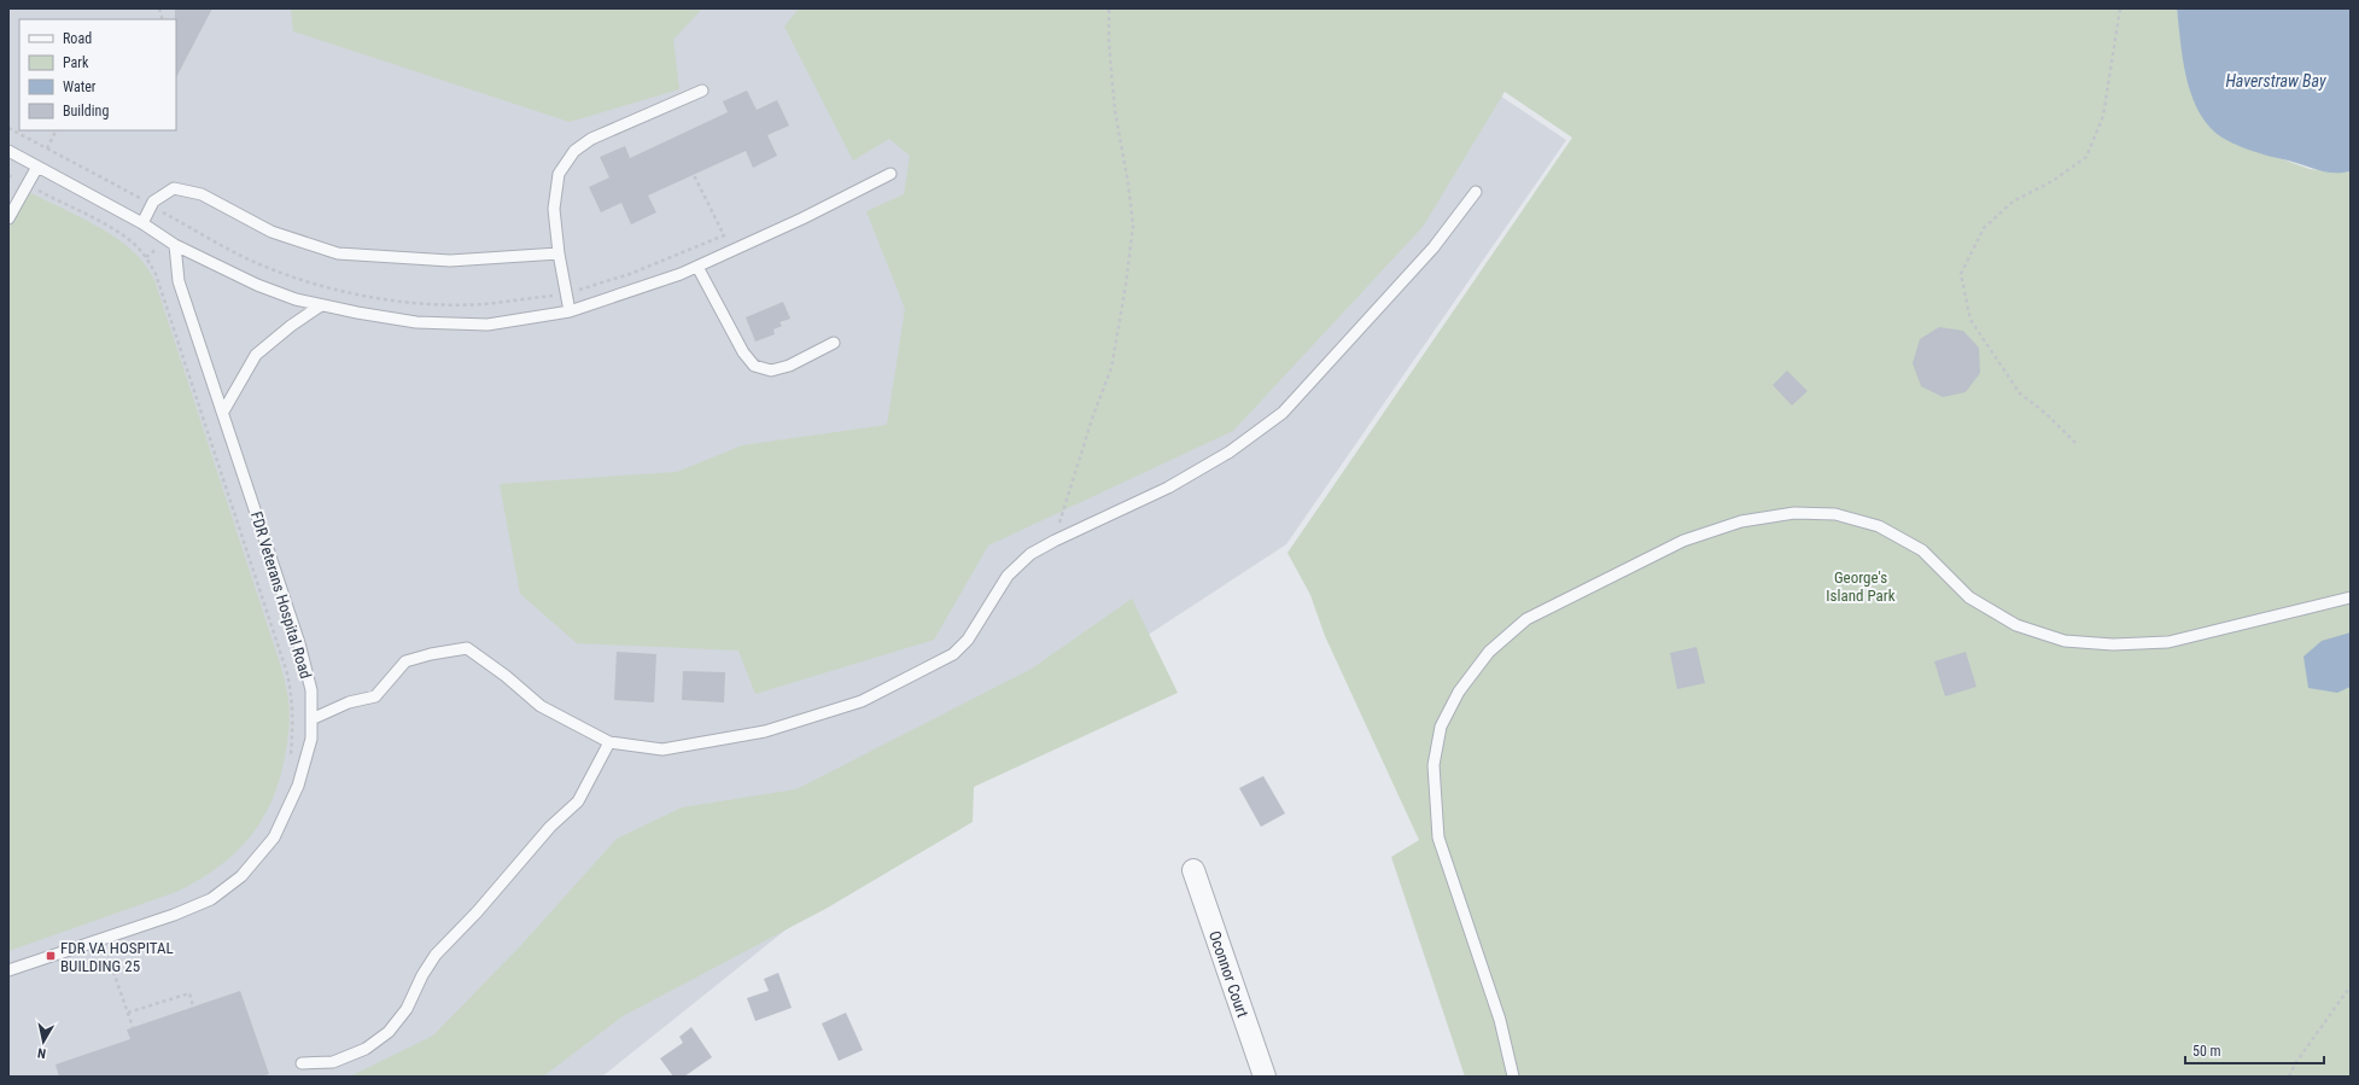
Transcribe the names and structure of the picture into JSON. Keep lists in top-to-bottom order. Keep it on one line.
{"streets":{"street":["Oconnor Court"],"lane":["FDR Veterans Hospital Road"]},"water":["Haverstraw Bay"],"parks":["George's Island Park"],"places":{"transit":["FDR VA HOSPITAL BUILDING 25"]},"legend":["Road","Park","Water","Building"],"scale_bar":"50 m","north":"bottom"}
